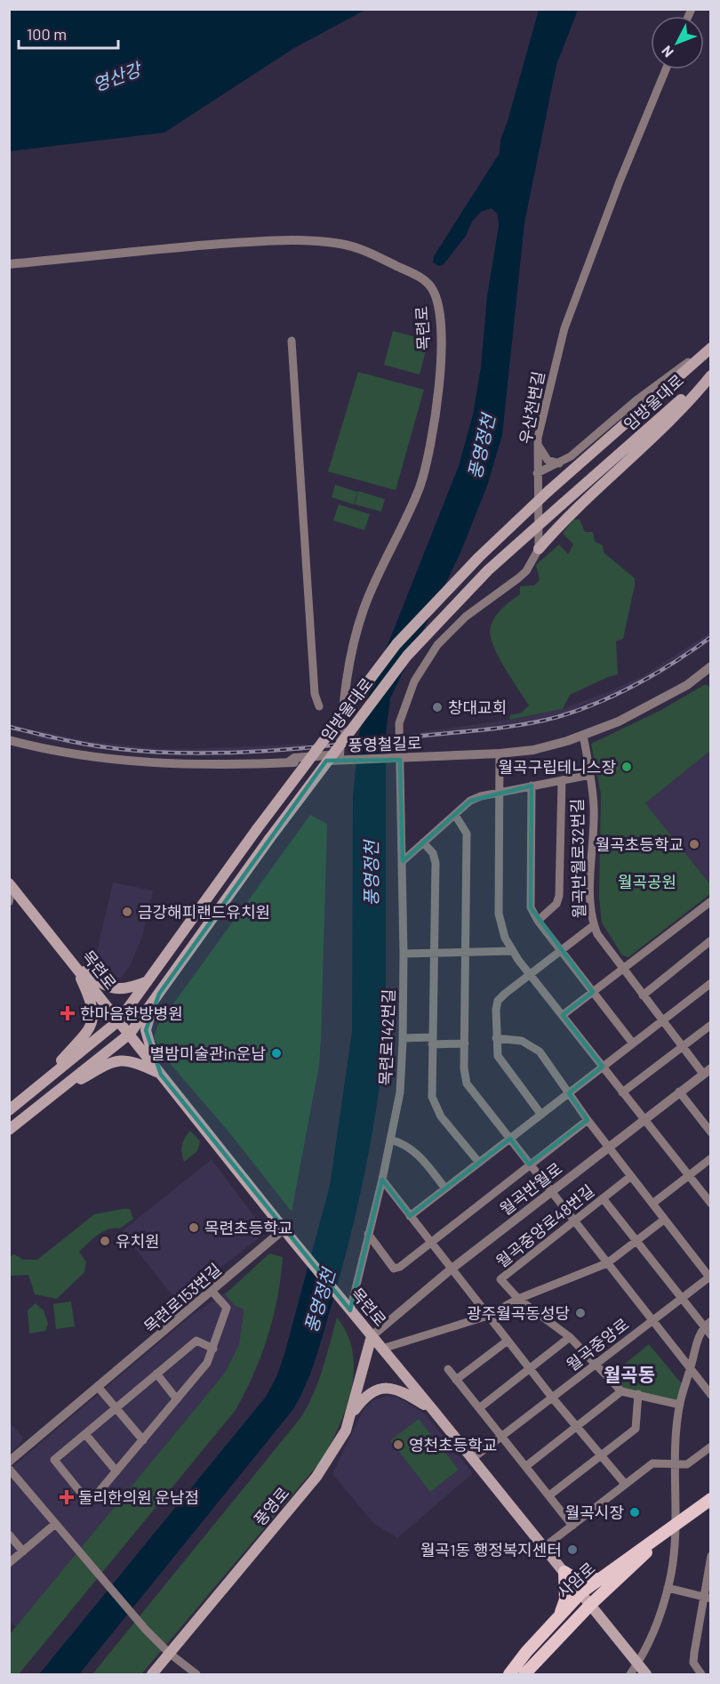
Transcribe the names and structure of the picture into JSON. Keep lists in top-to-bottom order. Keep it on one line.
{"streets":{"main road":["목련로","임방울대로","풍영로","사암로"],"street":["우산천변길","풍영철길로","월곡반월로32번길","목련로142번길","월곡반월로","월곡중앙로48번길","목련로153번길","월곡중앙로"]},"crossings":[["목련로","임방울대로"],["목련로","풍영철길로"],["목련로","목련로142번길"],["목련로","월곡반월로"],["목련로","목련로153번길"],["목련로","월곡중앙로"],["목련로","풍영로"],["목련로","사암로"],["풍영철길로","월곡반월로32번길"],["풍영철길로","목련로142번길"],["월곡반월로32번길","월곡반월로"],["월곡반월로","풍영로"],["월곡중앙로48번길","월곡중앙로"]],"districts":["월곡동"],"water":["영산강","풍영정천"],"parks":["월곡공원"],"places":{"other":["창대교회","월곡구립테니스장","월곡초등학교","금강해피랜드유치원","별밤미술관in운남","목련초등학교","유치원","광주월곡동성당","영천초등학교","월곡시장","월곡1동 행정복지센터"],"health":["한마음한방병원","둘리한의원 운남점"]},"scale_bar":"100 m","north":"bottom left"}
